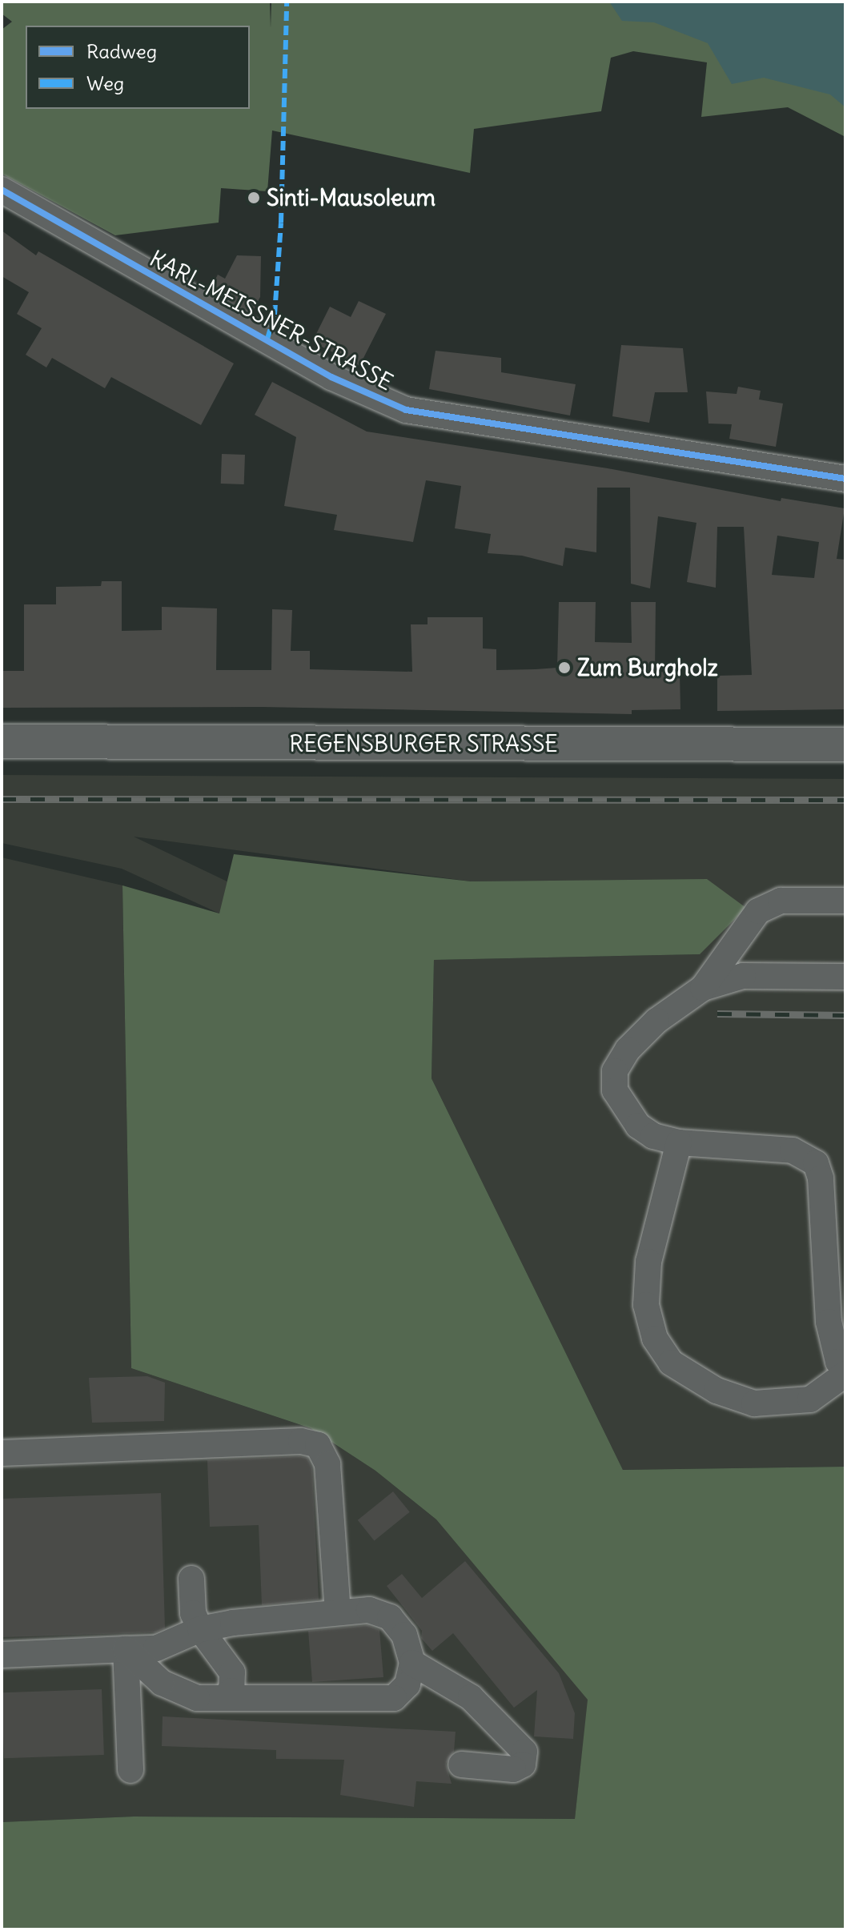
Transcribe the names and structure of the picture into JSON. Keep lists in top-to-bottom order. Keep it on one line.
{"streets":{"main road":["REGENSBURGER STRASSE"],"street":["KARL-MEISSNER-STRASSE"]},"places":["Sinti-Mausoleum","Zum Burgholz"],"legend":["Radweg","Weg"]}
